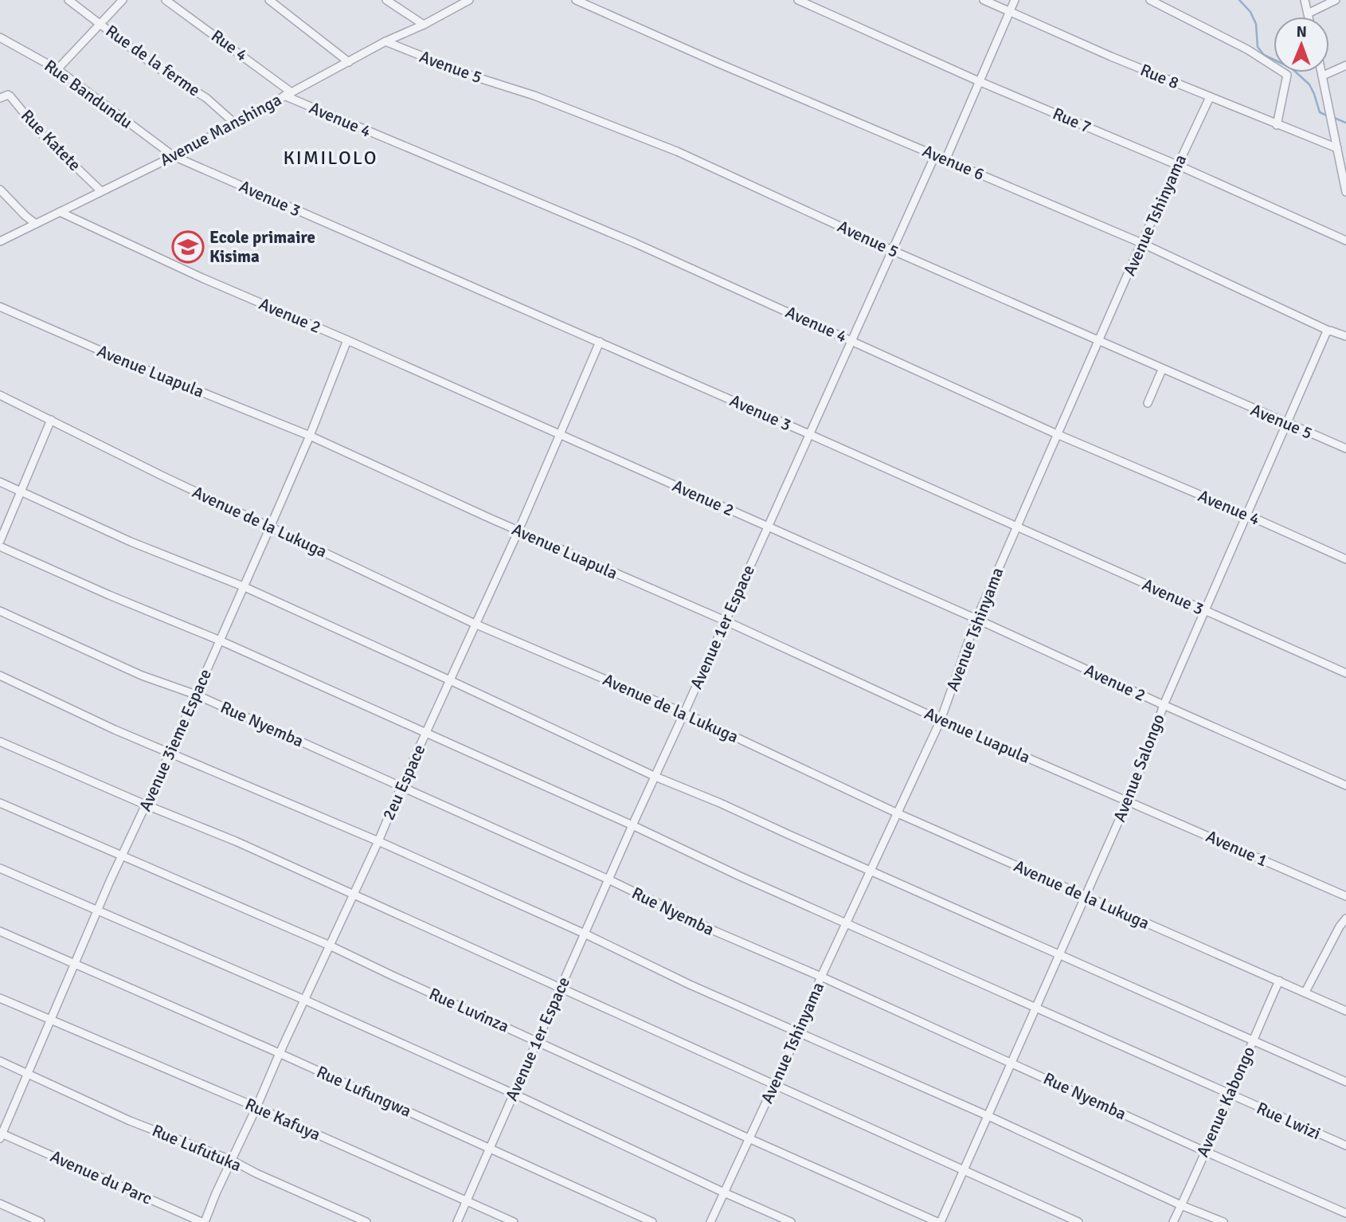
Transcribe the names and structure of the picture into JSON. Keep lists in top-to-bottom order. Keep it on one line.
{"streets":{"street":["Rue 4","Rue de la ferme","Avenue 5","Rue 8","Rue Bandundu","Avenue 4","Rue 7","Avenue Manshinga","Rue Katete","Avenue 6","Avenue 3","Avenue Tshinyama","Avenue 2","Avenue Luapula","Avenue de la Lukuga","Avenue 1er Espace","Rue Nyemba","Avenue 3ieme Espace","Avenue Salongo","2eu Espace","Avenue 1","Rue Luvinza","Rue Lufungwa","Avenue Kabongo","Rue Kafuya","Rue Lwizi","Rue Lufutuka","Avenue du Parc"]},"crossings":[["Rue 4","Avenue Manshinga"],["Rue de la ferme","Avenue Manshinga"],["Avenue 5","Avenue Manshinga"],["Avenue 5","Avenue Tshinyama"],["Avenue 5","Avenue 1er Espace"],["Avenue 5","Avenue Salongo"],["Rue 8","Avenue Tshinyama"],["Rue Bandundu","Avenue Manshinga"],["Rue Bandundu","Avenue 3"],["Avenue 4","Avenue Manshinga"],["Avenue 4","Avenue Tshinyama"],["Avenue 4","Avenue 1er Espace"],["Avenue 4","Avenue Salongo"],["Rue 7","Avenue Tshinyama"],["Avenue Manshinga","Rue Katete"],["Avenue Manshinga","Avenue 3"],["Avenue Manshinga","Avenue 2"],["Avenue 6","Avenue Tshinyama"],["Avenue 6","Avenue 1er Espace"],["Avenue 6","Avenue Salongo"],["Avenue 3","Avenue Tshinyama"],["Avenue 3","Avenue 1er Espace"],["Avenue 3","Avenue Salongo"],["Avenue 3","2eu Espace"],["Avenue Tshinyama","Avenue 2"],["Avenue Tshinyama","Avenue Luapula"],["Avenue Tshinyama","Avenue de la Lukuga"],["Avenue Tshinyama","Rue Nyemba"],["Avenue Tshinyama","Rue Luvinza"],["Avenue Tshinyama","Rue Lwizi"],["Avenue 2","Avenue 1er Espace"],["Avenue 2","Avenue 3ieme Espace"],["Avenue 2","Avenue Salongo"],["Avenue 2","2eu Espace"],["Avenue Luapula","Avenue 1er Espace"],["Avenue Luapula","Avenue 3ieme Espace"],["Avenue Luapula","Avenue Salongo"],["Avenue Luapula","2eu Espace"],["Avenue Luapula","Avenue 1"],["Avenue de la Lukuga","Avenue 1er Espace"],["Avenue de la Lukuga","Avenue 3ieme Espace"],["Avenue de la Lukuga","Avenue Salongo"],["Avenue de la Lukuga","2eu Espace"],["Avenue de la Lukuga","Avenue Kabongo"],["Avenue 1er Espace","Rue Nyemba"],["Avenue 1er Espace","Rue Luvinza"],["Avenue 1er Espace","Rue Lufungwa"],["Avenue 1er Espace","Rue Kafuya"],["Avenue 1er Espace","Rue Lwizi"],["Rue Nyemba","Avenue 3ieme Espace"],["Rue Nyemba","Avenue Salongo"],["Rue Nyemba","2eu Espace"],["Rue Nyemba","Avenue Kabongo"],["Avenue 3ieme Espace","Rue Luvinza"],["Avenue 3ieme Espace","Rue Lufungwa"],["Avenue 3ieme Espace","Rue Kafuya"],["Avenue 3ieme Espace","Rue Lwizi"],["Avenue 3ieme Espace","Rue Lufutuka"],["Avenue 3ieme Espace","Avenue du Parc"],["Avenue Salongo","Avenue 1"],["Avenue Salongo","Rue Luvinza"],["Avenue Salongo","Rue Lwizi"],["2eu Espace","Rue Luvinza"],["2eu Espace","Rue Lufungwa"],["2eu Espace","Rue Kafuya"],["2eu Espace","Rue Lwizi"],["2eu Espace","Rue Lufutuka"],["2eu Espace","Avenue du Parc"],["Avenue Kabongo","Rue Lwizi"]],"districts":["KIMILOLO"],"places":{"school or university":["Ecole primaire Kisima"]},"north":"top"}
